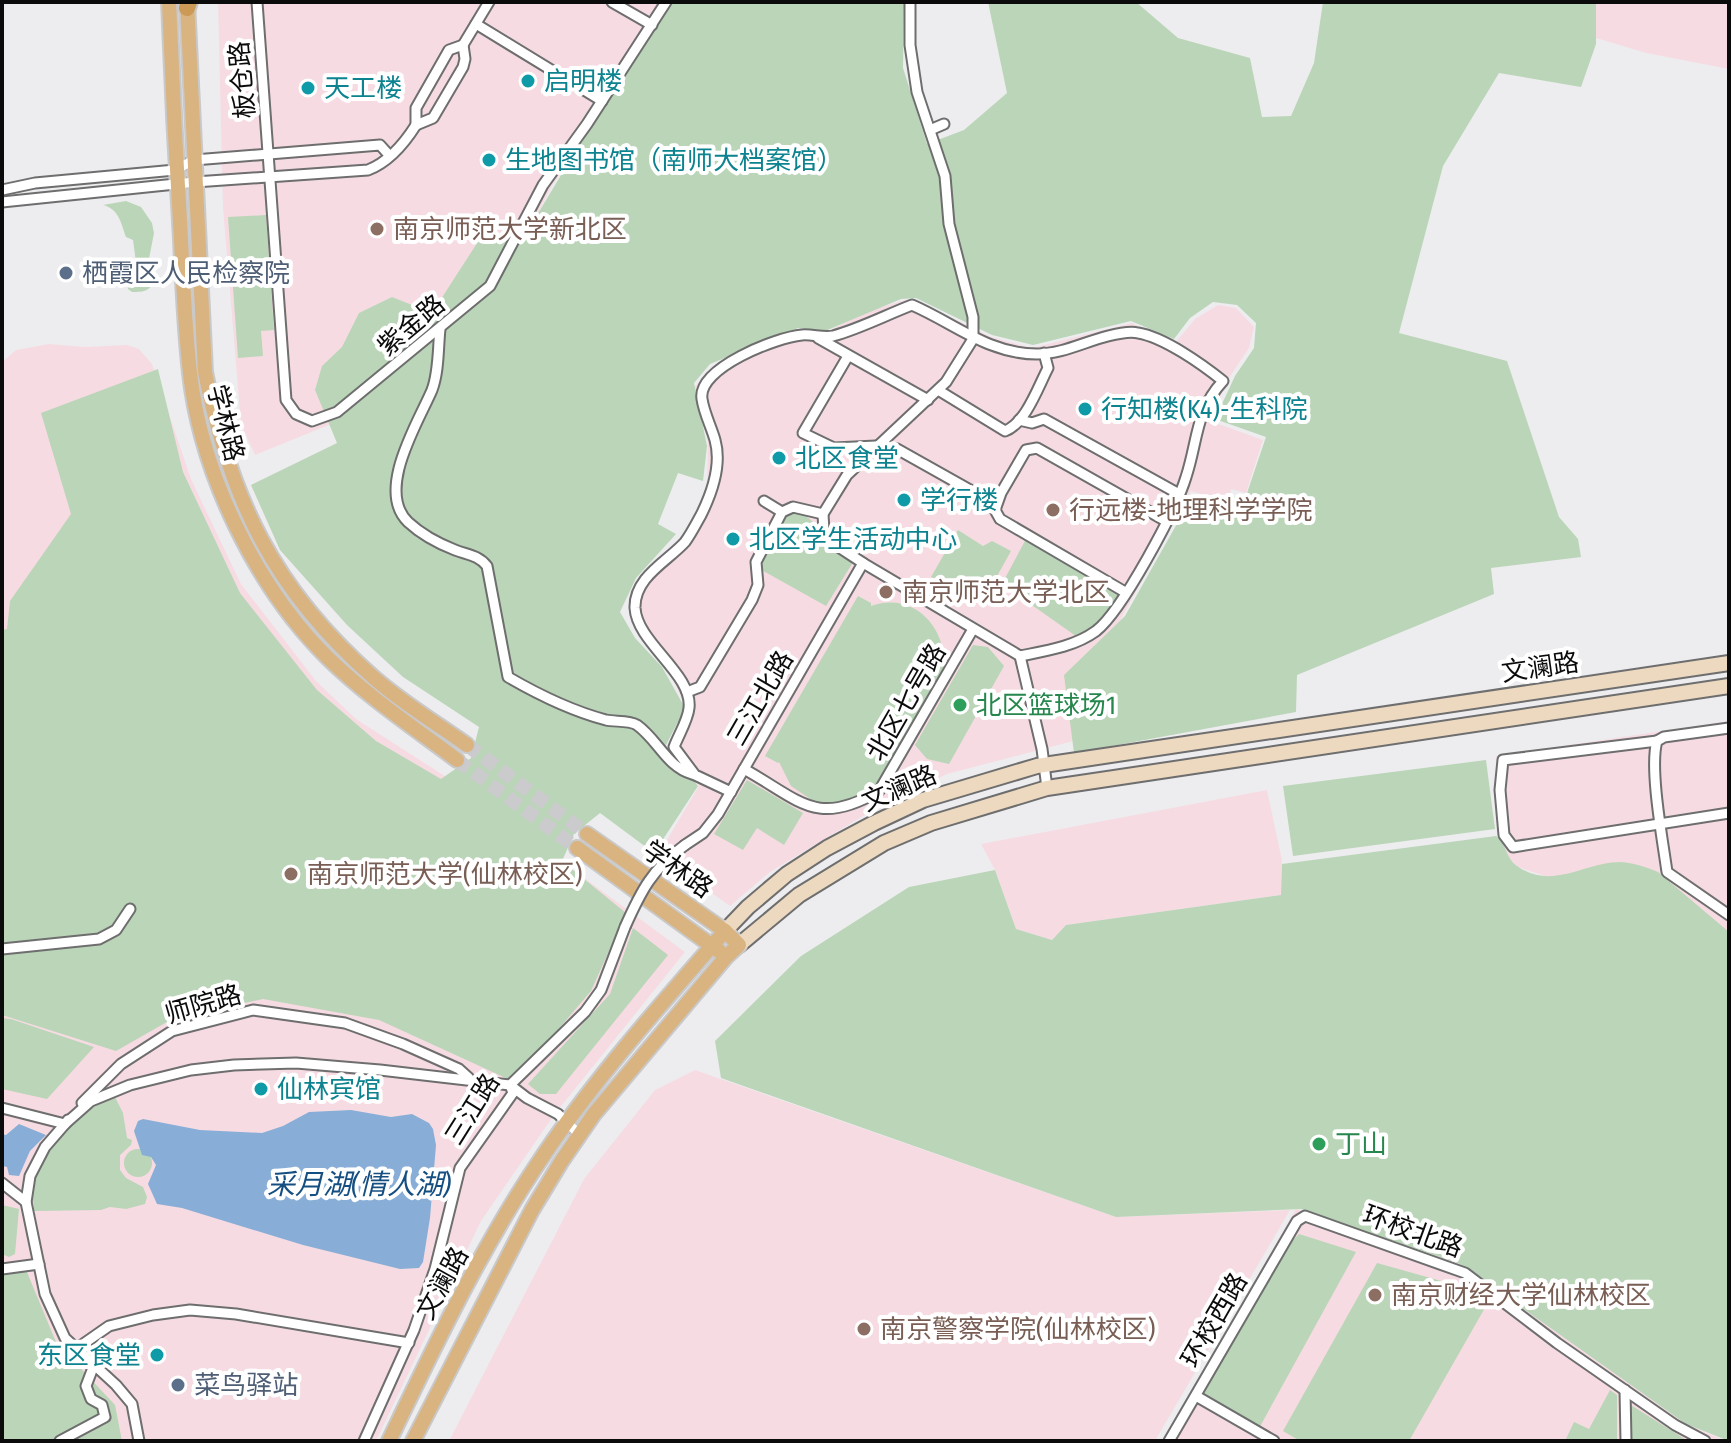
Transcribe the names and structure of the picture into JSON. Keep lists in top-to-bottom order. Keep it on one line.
{"streets":{"main road":["学林路","文澜路"],"street":["板仓路","紫金路","三江北路","北区七号路","师院路","三江路","环校北路","环校西路"]},"crossings":[["板仓路","紫金路"],["学林路","文澜路"],["学林路","三江北路"],["学林路","三江路"],["文澜路","师院路"],["三江北路","北区七号路"],["三江北路","三江路"],["师院路","三江路"],["环校北路","环校西路"]],"water":["采月湖(情人湖)"],"places":["启明楼","天工楼","生地图书馆（南师大档案馆）","南京师范大学新北区","栖霞区人民检察院","行知楼(K4)-生科院","北区食堂","学行楼","行远楼-地理科学学院","北区学生活动中心","南京师范大学北区","北区篮球场1","南京师范大学(仙林校区)","仙林宾馆","丁山","南京财经大学仙林校区","南京警察学院(仙林校区)","东区食堂","菜鸟驿站"]}
